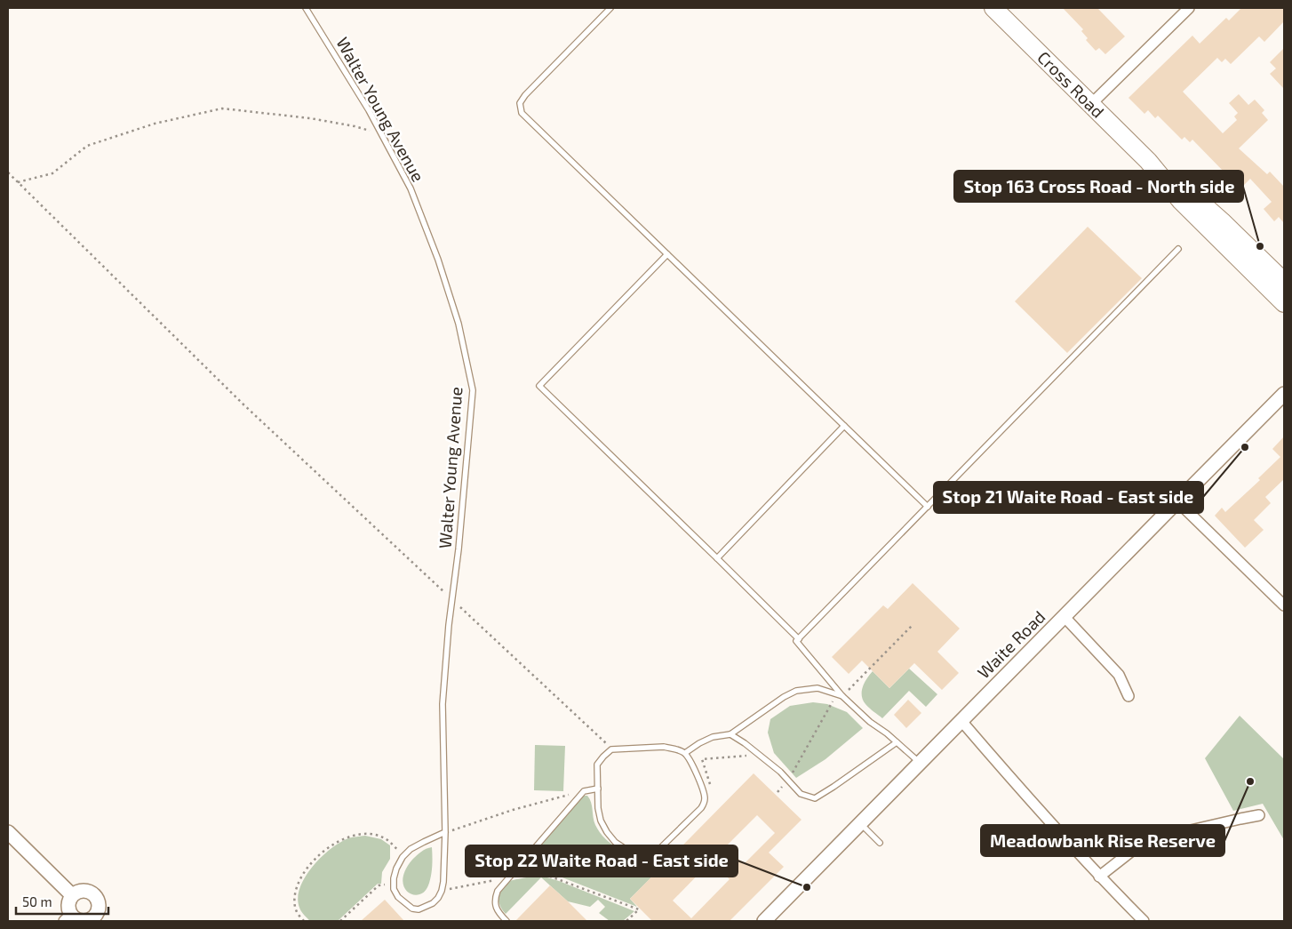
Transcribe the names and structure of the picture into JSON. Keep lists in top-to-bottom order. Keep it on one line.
{"streets":{"highway":["Cross Road"],"street":["Waite Road"],"lane":["Walter Young Avenue"]},"places":["Stop 163 Cross Road - North side","Stop 21 Waite Road - East side","Meadowbank Rise Reserve","Stop 22 Waite Road - East side"],"scale_bar":"50 m"}
